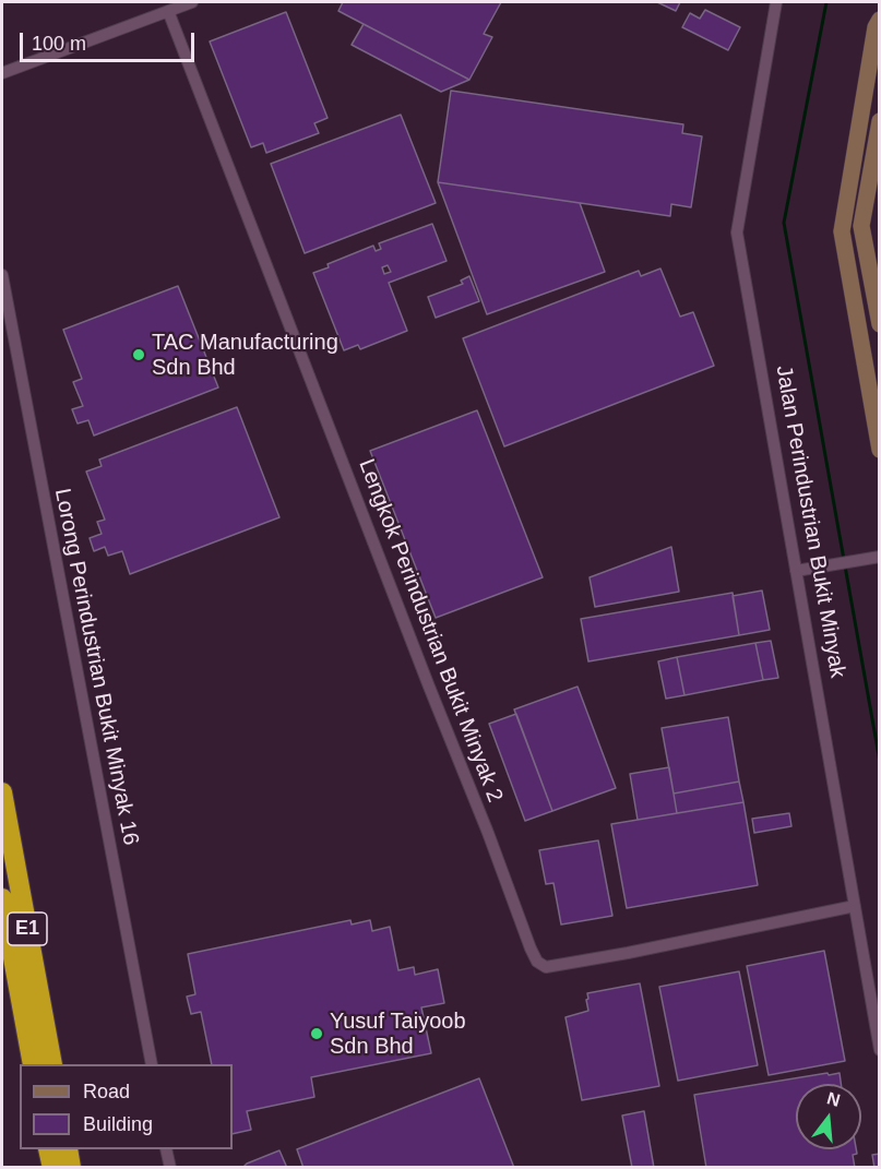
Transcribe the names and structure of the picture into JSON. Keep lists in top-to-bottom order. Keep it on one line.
{"streets":{"highway":["E1"],"street":["Jalan Perindustrian Bukit Minyak","Lengkok Perindustrian Bukit Minyak 2","Lorong Perindustrian Bukit Minyak 16"]},"crossings":[["Jalan Perindustrian Bukit Minyak","Lengkok Perindustrian Bukit Minyak 2"]],"places":["TAC Manufacturing Sdn Bhd","Yusuf Taiyoob Sdn Bhd"],"legend":["Road","Building"],"scale_bar":"100 m","north":"top"}
